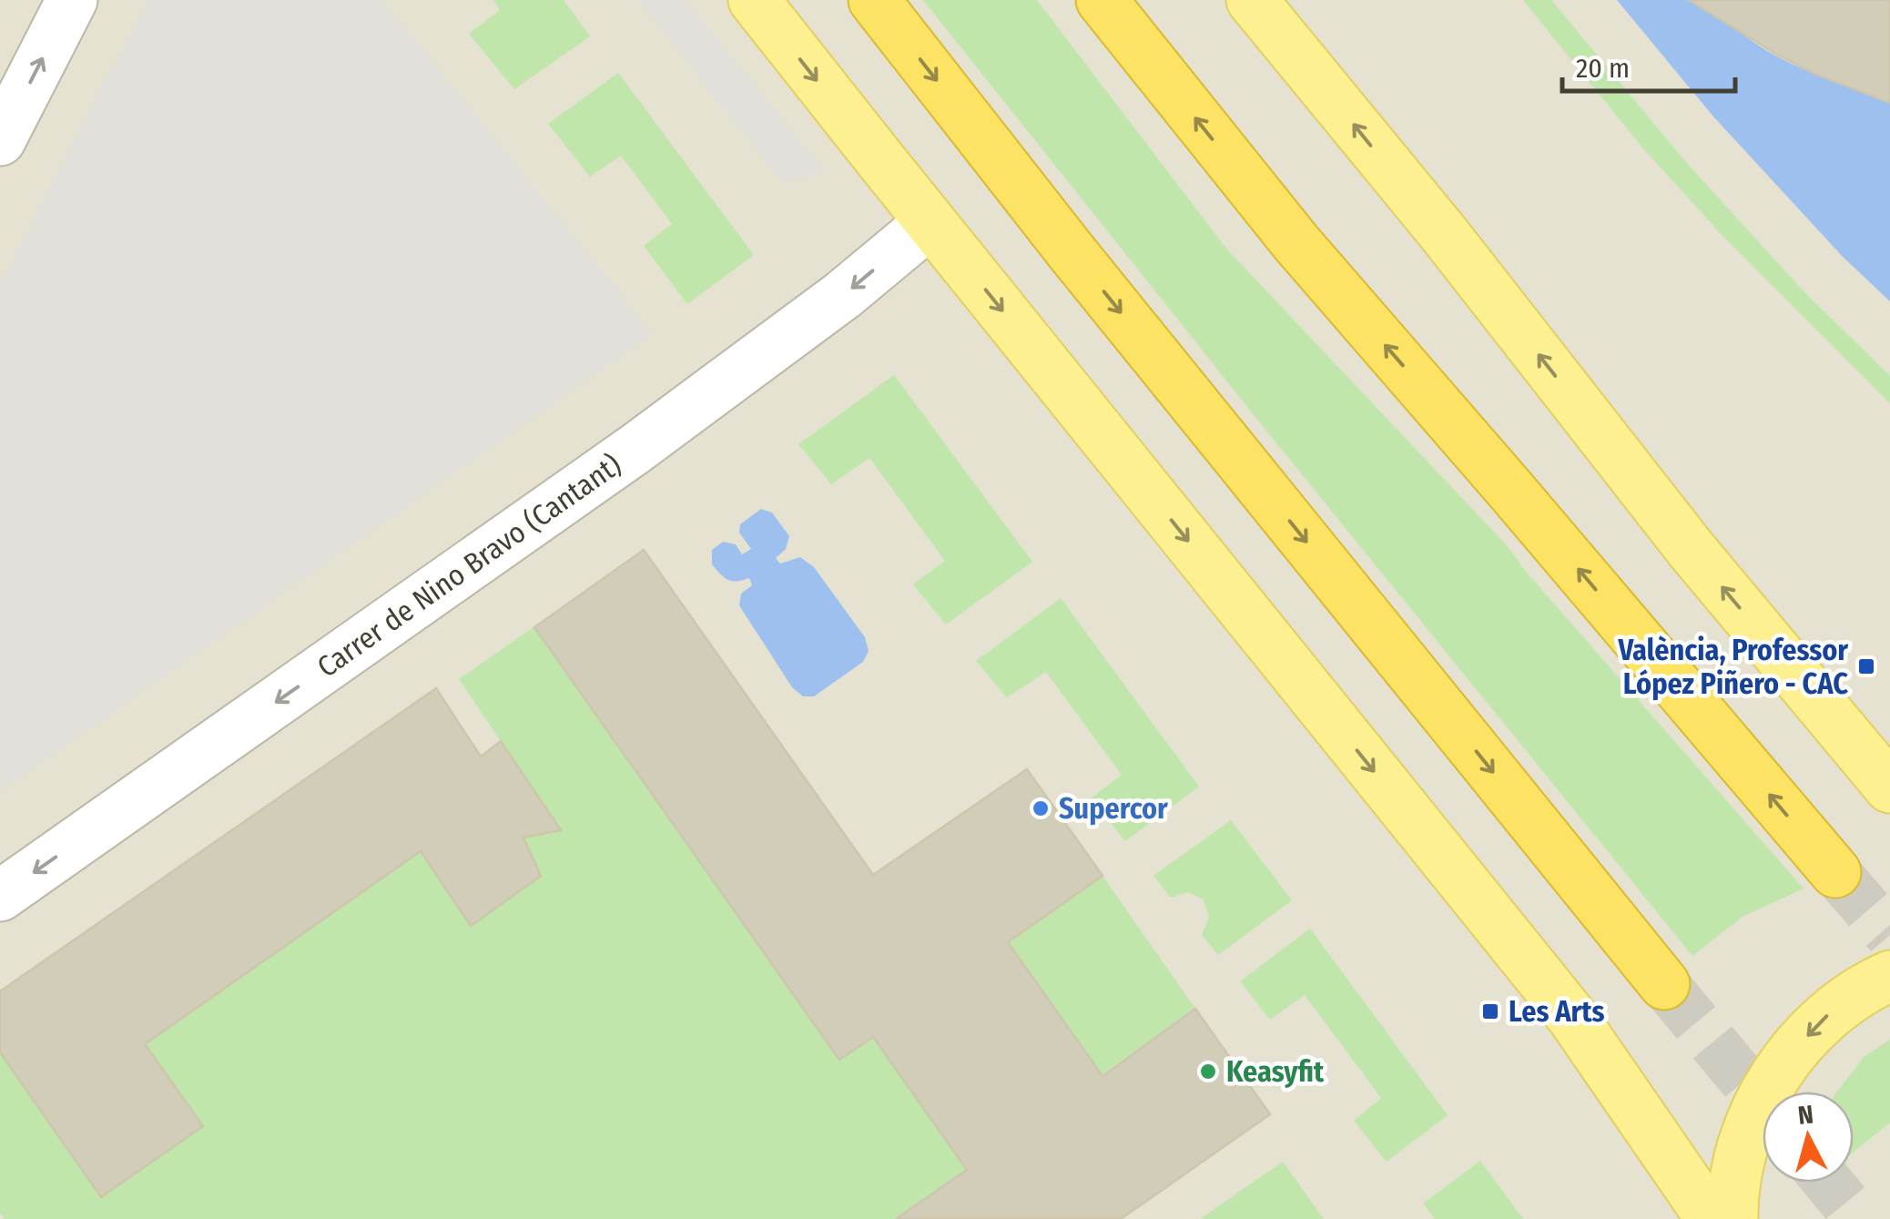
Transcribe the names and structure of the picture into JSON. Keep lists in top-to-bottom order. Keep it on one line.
{"streets":{"street":["Carrer de Nino Bravo (Cantant)"]},"one_way":["Carrer de Nino Bravo (Cantant)"],"places":{"transit":["València, Professor López Piñero - CAC","Les Arts"],"other":["Supercor","Keasyfit"]},"scale_bar":"20 m","north":"top"}
